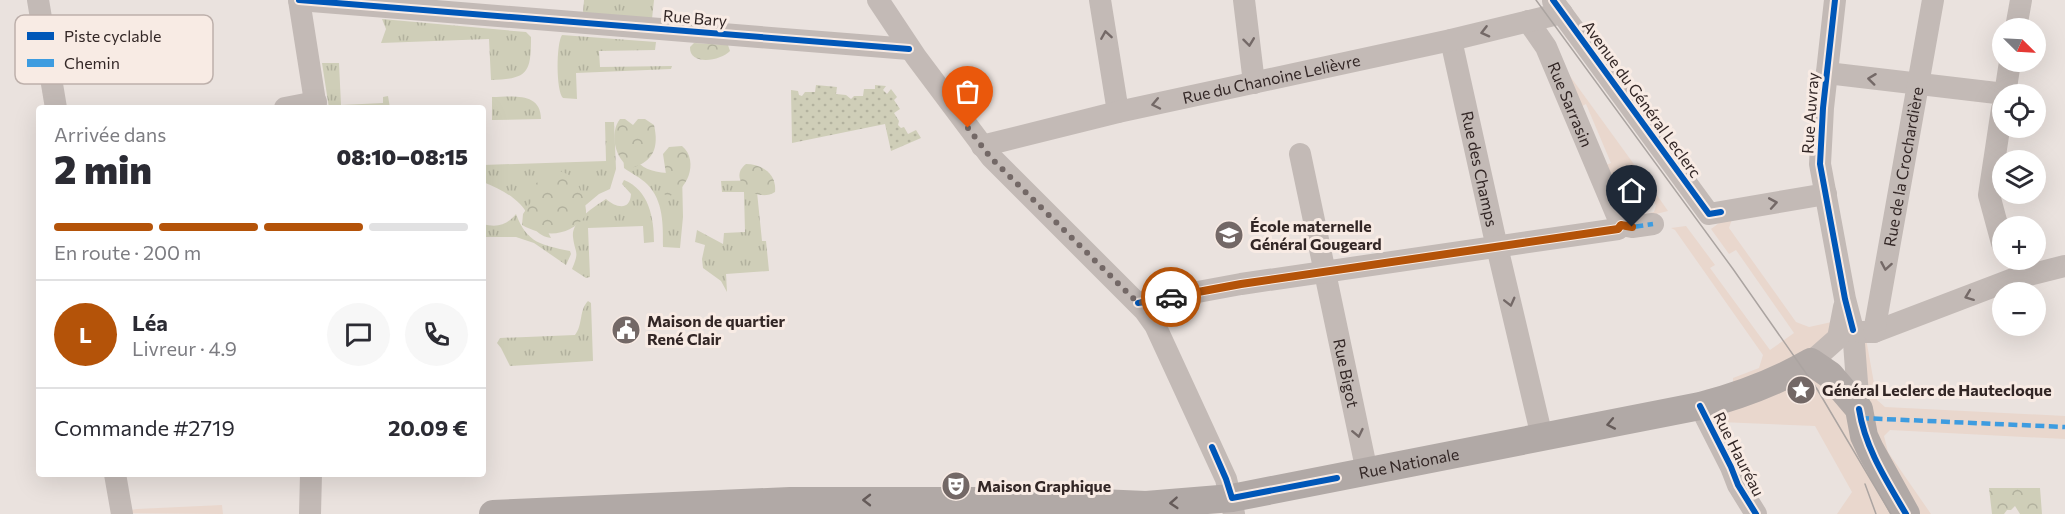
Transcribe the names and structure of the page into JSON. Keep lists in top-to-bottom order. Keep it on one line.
{"streets":{"main road":["Rue Nationale"],"street":["Rue Bary","Rue du Chanoine Lelièvre","Avenue du Général Leclerc","Rue Sarrasin","Rue Auvray","Rue de la Crochardière","Rue des Champs","Rue Bigot","Rue Hauréau"]},"crossings":[["Rue du Chanoine Lelièvre","Avenue du Général Leclerc"],["Rue du Chanoine Lelièvre","Rue Sarrasin"],["Rue du Chanoine Lelièvre","Rue des Champs"],["Avenue du Général Leclerc","Rue Auvray"],["Rue Auvray","Rue de la Crochardière"],["Rue des Champs","Rue Nationale"],["Rue Bigot","Rue Nationale"],["Rue Hauréau","Rue Nationale"]],"one_way":["Avenue du Général Leclerc","Rue des Champs","Rue Nationale"],"places":{"school or university":["École maternelle Général Gougeard"],"public building":["Maison de quartier René Clair"],"place":["Général Leclerc de Hautecloque"],"theatre":["Maison Graphique"]},"legend":["Piste cyclable","Chemin"],"north":"bottom right","page":{"map_buttons":["+","−"],"heading":["2 min","Arrivée dans","08:10–08:15"],"panel":["Léa","Livreur · 4.9","Commande #2719","20.09 €"],"bar":"En route · 200 m","round":"L"}}
